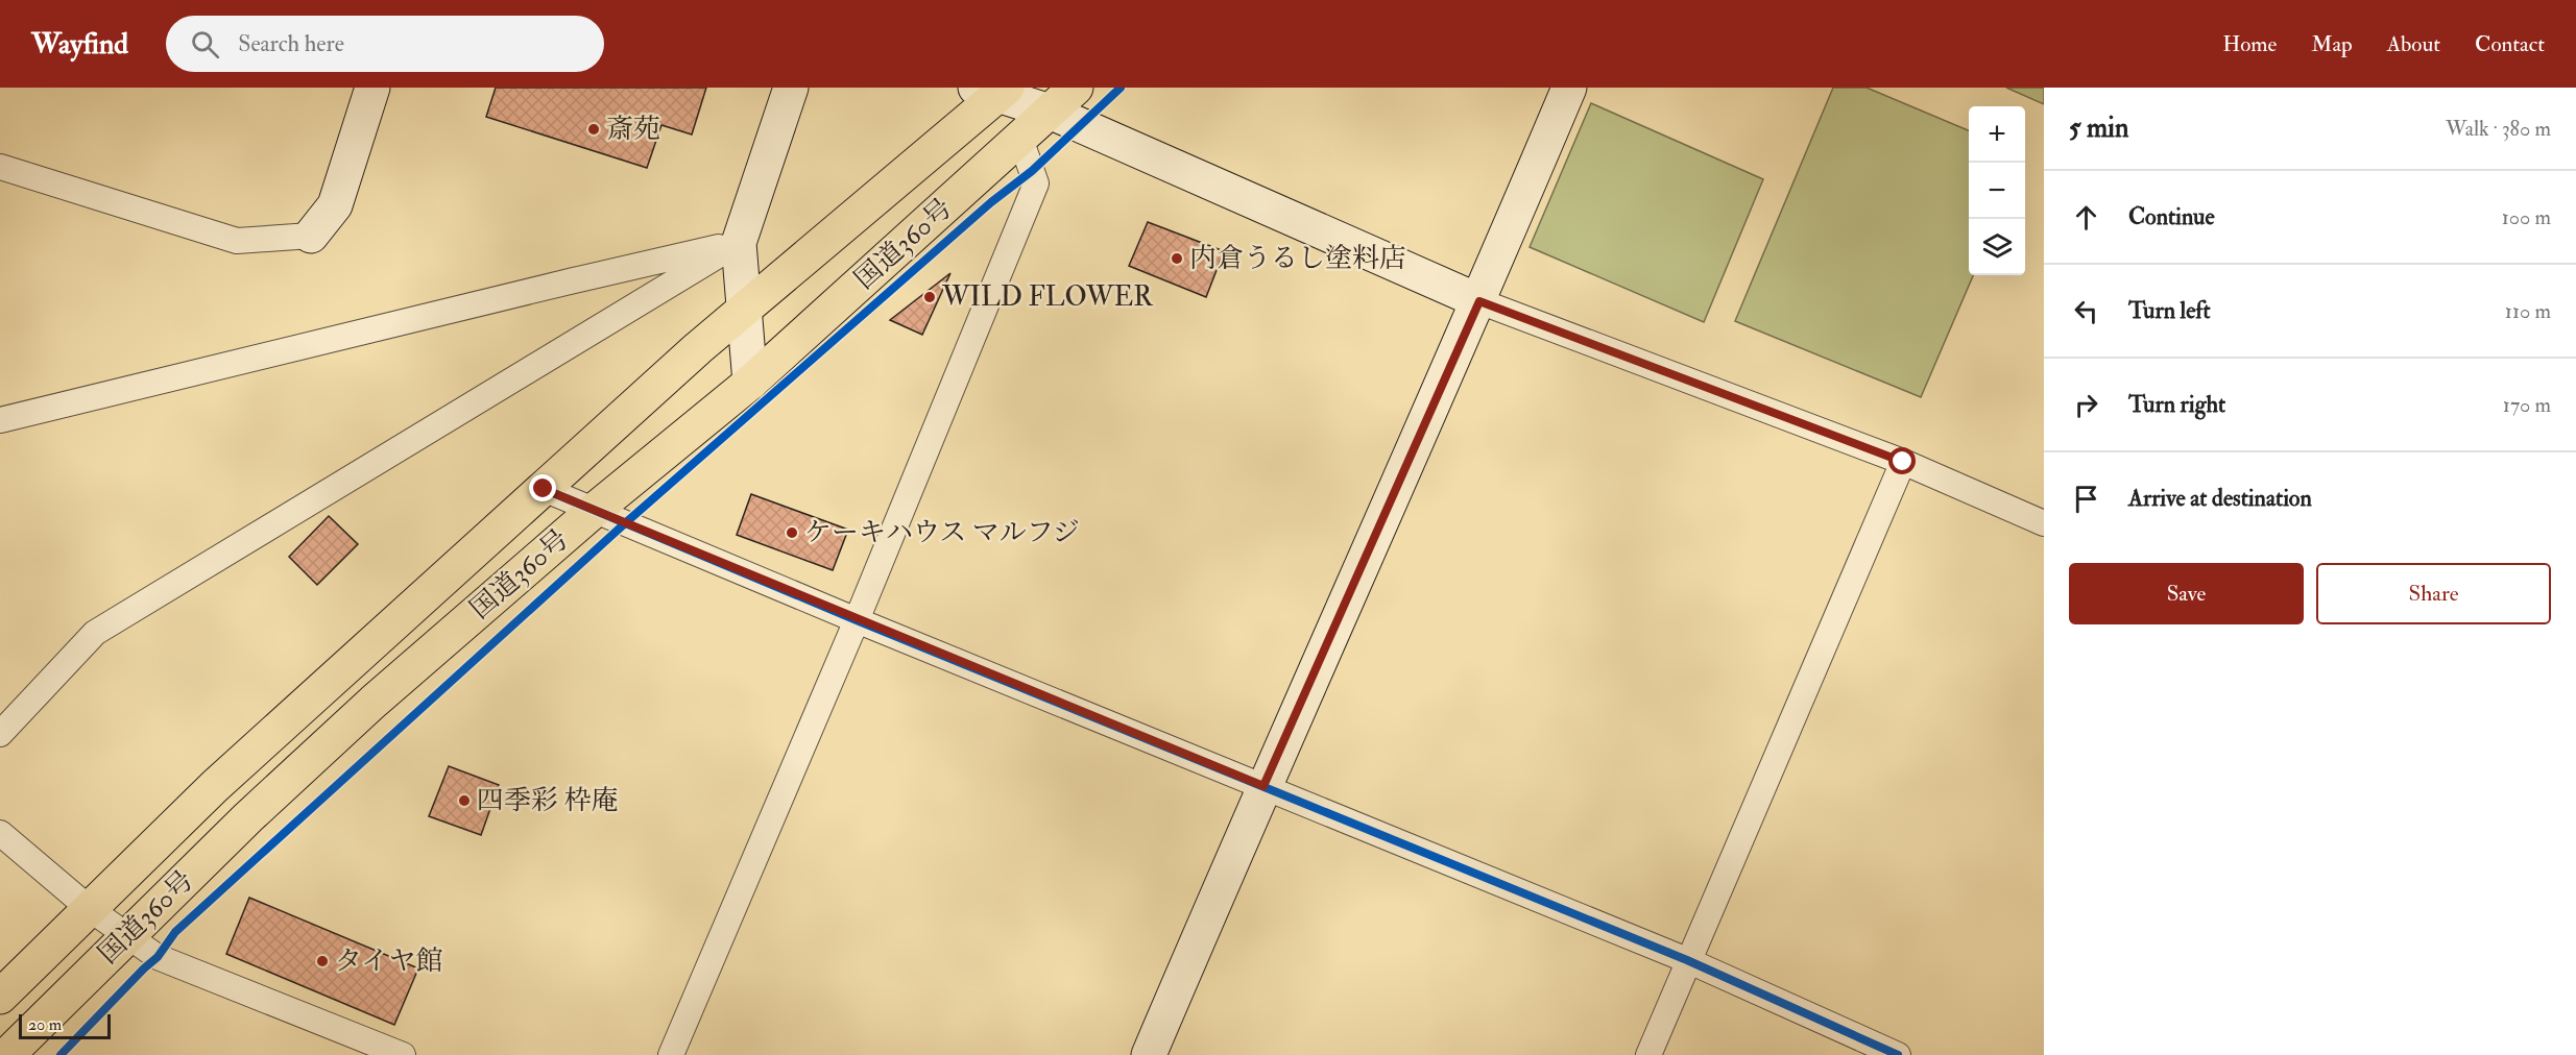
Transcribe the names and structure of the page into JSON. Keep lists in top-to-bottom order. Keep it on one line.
{"streets":{"highway":["国道360号"]},"places":["斎苑","内倉うるし塗料店","WILD FLOWER","ケーキハウス マルフジ","四季彩 枠庵","タイヤ館"],"scale_bar":"20 m","page":{"header":"Wayfind","search":"Search here","nav":["Home","Map","About","Contact"],"heading":["5 min","Walk · 380 m"],"map_buttons":["+","−"],"list":[["Continue","100 m"],["Turn left","110 m"],["Turn right","170 m"],"Arrive at destination"],"buttons":["Save","Share"],"scale":"20 m"}}
